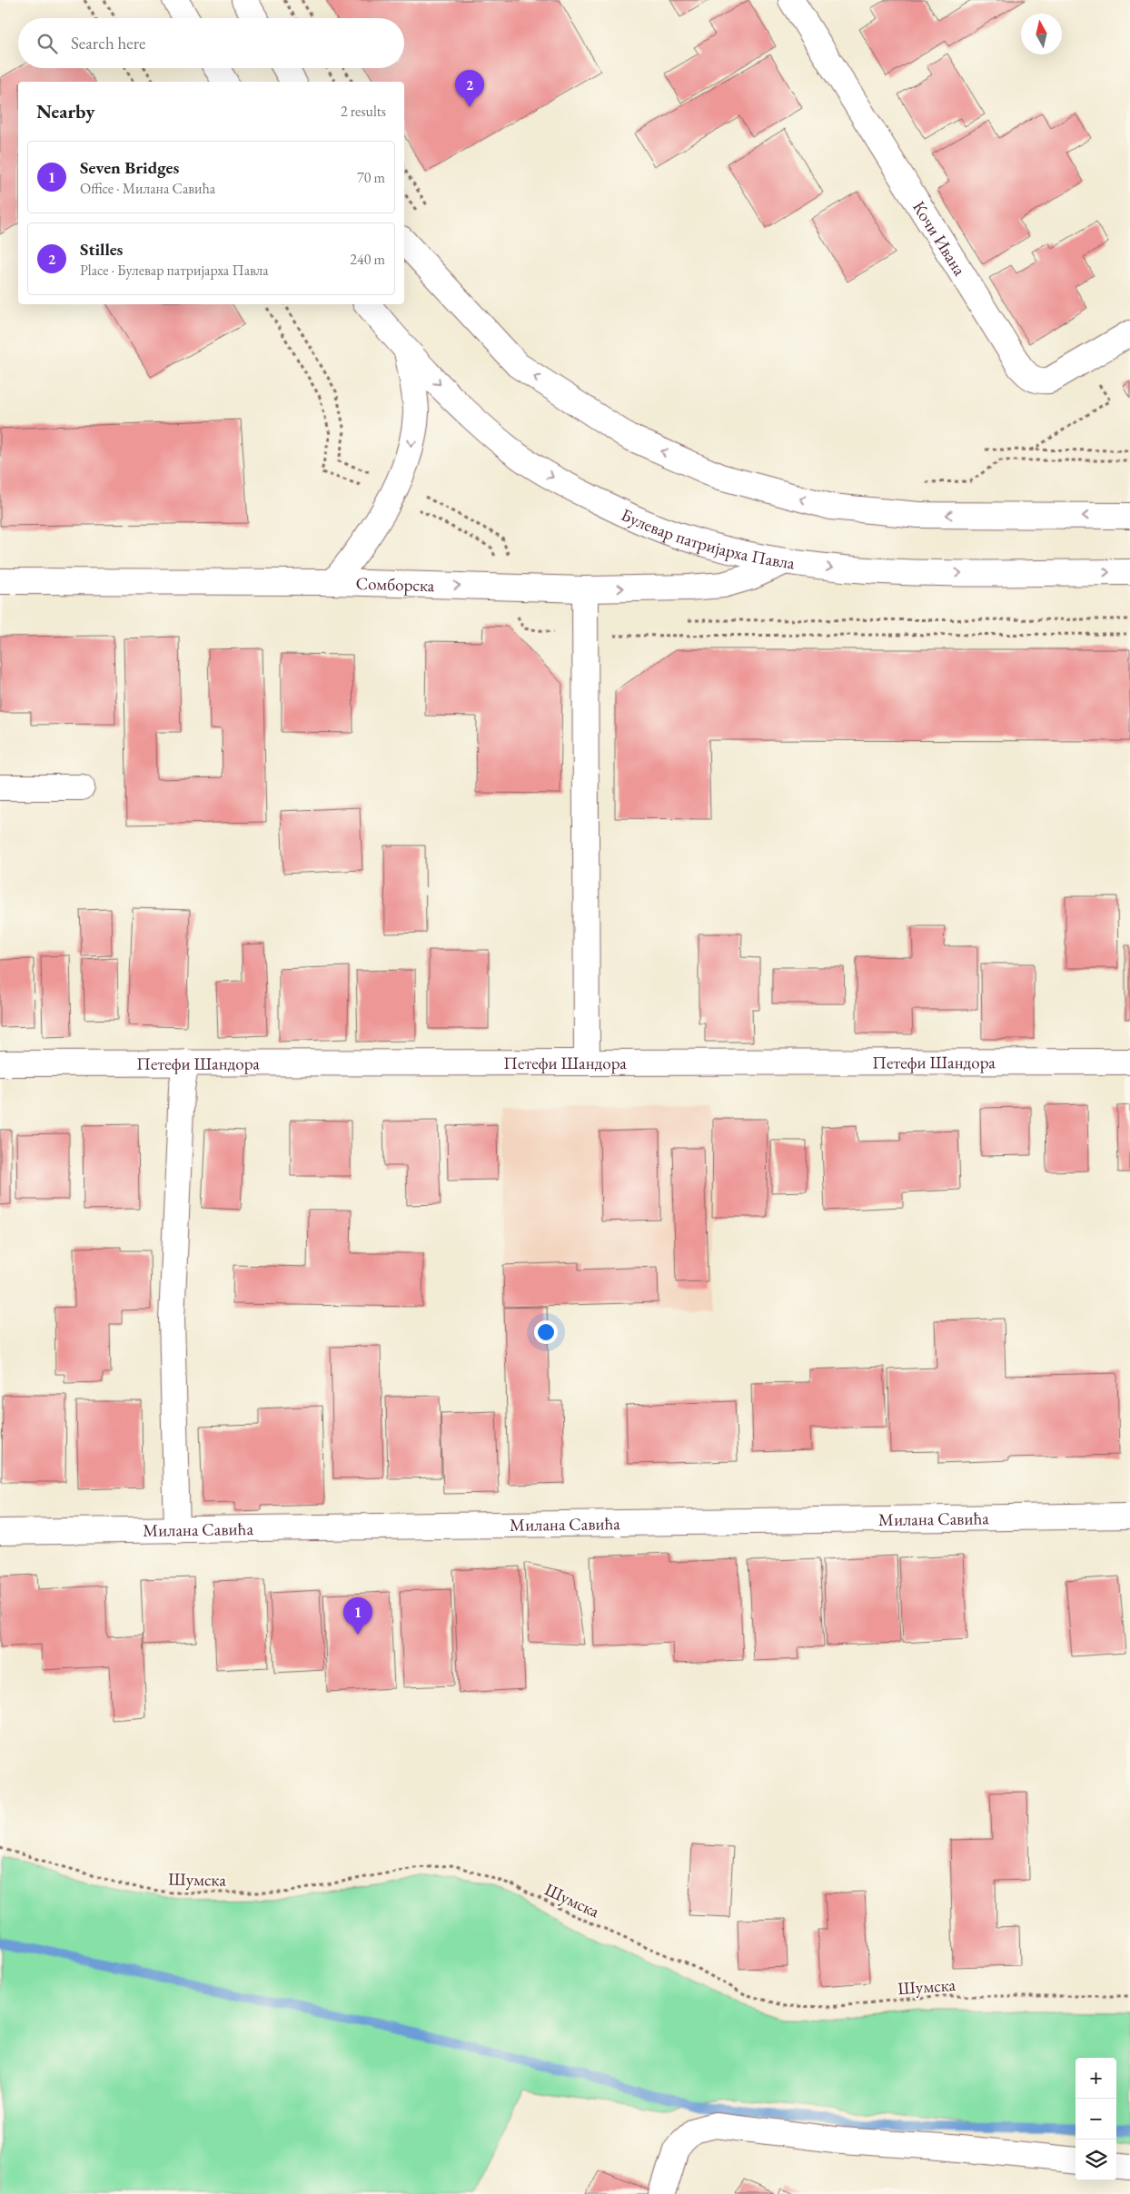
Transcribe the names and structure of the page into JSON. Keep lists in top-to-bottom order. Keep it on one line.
{"streets":{"street":["Кочи Ивана","Булевар патријарха Павла","Сомборска","Петефи Шандора","Милана Савића"],"path":["Шумска"]},"crossings":[["Булевар патријарха Павла","Сомборска"]],"one_way":["Сомборска"],"north":"top","page":{"search":"Search here","pins":["2","1"],"heading":["Nearby","2 results"],"list":[{"mark":"1","name":"Seven Bridges","note":"Office · Милана Савића","value":"70 m"},{"mark":"2","name":"Stilles","note":"Place · Булевар патријарха Павла","value":"240 m"}],"map_buttons":["+","−"]}}
